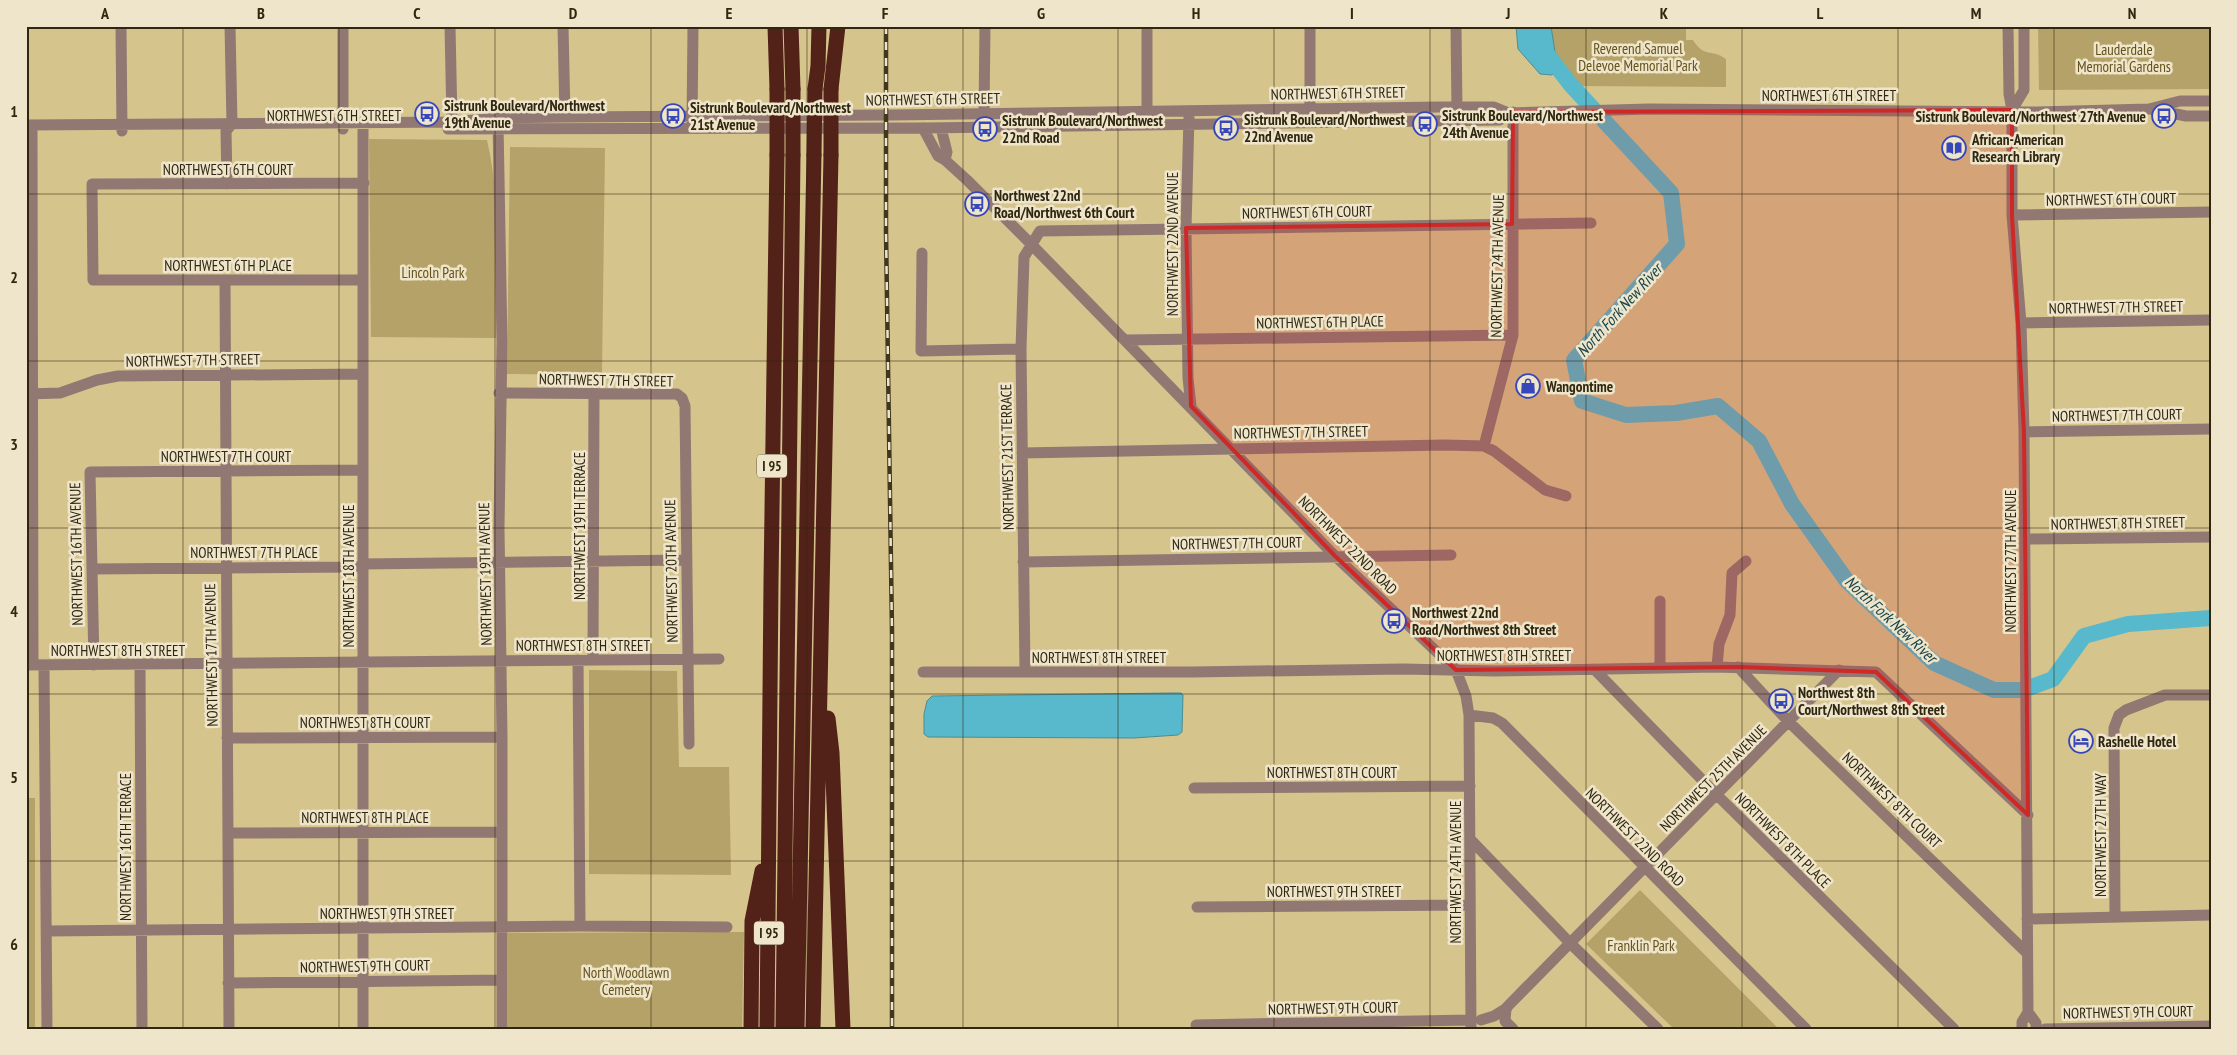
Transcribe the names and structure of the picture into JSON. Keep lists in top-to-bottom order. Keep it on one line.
{"streets":{"highway":["I 95"],"street":["NORTHWEST 6TH STREET","NORTHWEST 6TH COURT","NORTHWEST 22ND AVENUE","NORTHWEST 6TH PLACE","NORTHWEST 24TH AVENUE","NORTHWEST 7TH STREET","NORTHWEST 7TH COURT","NORTHWEST 21ST TERRACE","NORTHWEST 8TH STREET","NORTHWEST 19TH TERRACE","NORTHWEST 22ND ROAD","NORTHWEST 7TH PLACE","NORTHWEST 16TH AVENUE","NORTHWEST 27TH AVENUE","NORTHWEST 20TH AVENUE","NORTHWEST 19TH AVENUE","NORTHWEST 18TH AVENUE","NORTHWEST 17TH AVENUE","NORTHWEST 8TH COURT","NORTHWEST 25TH AVENUE","NORTHWEST 8TH PLACE","NORTHWEST 27TH WAY","NORTHWEST 16TH TERRACE","NORTHWEST 9TH STREET","NORTHWEST 9TH COURT"]},"crossings":[["NORTHWEST 6TH STREET","NORTHWEST 22ND AVENUE"],["NORTHWEST 6TH STREET","NORTHWEST 24TH AVENUE"],["NORTHWEST 6TH STREET","NORTHWEST 22ND ROAD"],["NORTHWEST 6TH STREET","NORTHWEST 27TH AVENUE"],["NORTHWEST 6TH STREET","NORTHWEST 19TH AVENUE"],["NORTHWEST 6TH STREET","NORTHWEST 18TH AVENUE"],["NORTHWEST 6TH COURT","NORTHWEST 22ND AVENUE"],["NORTHWEST 6TH COURT","NORTHWEST 6TH PLACE"],["NORTHWEST 6TH COURT","NORTHWEST 24TH AVENUE"],["NORTHWEST 6TH COURT","NORTHWEST 21ST TERRACE"],["NORTHWEST 6TH COURT","NORTHWEST 22ND ROAD"],["NORTHWEST 6TH COURT","NORTHWEST 27TH AVENUE"],["NORTHWEST 6TH COURT","NORTHWEST 18TH AVENUE"],["NORTHWEST 22ND AVENUE","NORTHWEST 6TH PLACE"],["NORTHWEST 22ND AVENUE","NORTHWEST 22ND ROAD"],["NORTHWEST 6TH PLACE","NORTHWEST 24TH AVENUE"],["NORTHWEST 6TH PLACE","NORTHWEST 22ND ROAD"],["NORTHWEST 6TH PLACE","NORTHWEST 18TH AVENUE"],["NORTHWEST 6TH PLACE","NORTHWEST 17TH AVENUE"],["NORTHWEST 24TH AVENUE","NORTHWEST 7TH STREET"],["NORTHWEST 24TH AVENUE","NORTHWEST 22ND ROAD"],["NORTHWEST 24TH AVENUE","NORTHWEST 8TH COURT"],["NORTHWEST 24TH AVENUE","NORTHWEST 9TH STREET"],["NORTHWEST 24TH AVENUE","NORTHWEST 9TH COURT"],["NORTHWEST 7TH STREET","NORTHWEST 21ST TERRACE"],["NORTHWEST 7TH STREET","NORTHWEST 19TH TERRACE"],["NORTHWEST 7TH STREET","NORTHWEST 22ND ROAD"],["NORTHWEST 7TH STREET","NORTHWEST 27TH AVENUE"],["NORTHWEST 7TH STREET","NORTHWEST 20TH AVENUE"],["NORTHWEST 7TH STREET","NORTHWEST 19TH AVENUE"],["NORTHWEST 7TH STREET","NORTHWEST 18TH AVENUE"],["NORTHWEST 7TH STREET","NORTHWEST 17TH AVENUE"],["NORTHWEST 7TH COURT","NORTHWEST 21ST TERRACE"],["NORTHWEST 7TH COURT","NORTHWEST 22ND ROAD"],["NORTHWEST 7TH COURT","NORTHWEST 16TH AVENUE"],["NORTHWEST 7TH COURT","NORTHWEST 27TH AVENUE"],["NORTHWEST 7TH COURT","NORTHWEST 18TH AVENUE"],["NORTHWEST 7TH COURT","NORTHWEST 17TH AVENUE"],["NORTHWEST 21ST TERRACE","NORTHWEST 8TH STREET"],["NORTHWEST 21ST TERRACE","NORTHWEST 22ND ROAD"],["NORTHWEST 8TH STREET","NORTHWEST 19TH TERRACE"],["NORTHWEST 8TH STREET","NORTHWEST 22ND ROAD"],["NORTHWEST 8TH STREET","NORTHWEST 16TH AVENUE"],["NORTHWEST 8TH STREET","NORTHWEST 27TH AVENUE"],["NORTHWEST 8TH STREET","NORTHWEST 20TH AVENUE"],["NORTHWEST 8TH STREET","NORTHWEST 19TH AVENUE"],["NORTHWEST 8TH STREET","NORTHWEST 18TH AVENUE"],["NORTHWEST 8TH STREET","NORTHWEST 17TH AVENUE"],["NORTHWEST 8TH STREET","NORTHWEST 8TH COURT"],["NORTHWEST 8TH STREET","NORTHWEST 25TH AVENUE"],["NORTHWEST 8TH STREET","NORTHWEST 8TH PLACE"],["NORTHWEST 8TH STREET","NORTHWEST 16TH TERRACE"],["NORTHWEST 19TH TERRACE","NORTHWEST 7TH PLACE"],["NORTHWEST 22ND ROAD","NORTHWEST 25TH AVENUE"],["NORTHWEST 7TH PLACE","NORTHWEST 16TH AVENUE"],["NORTHWEST 7TH PLACE","NORTHWEST 20TH AVENUE"],["NORTHWEST 7TH PLACE","NORTHWEST 19TH AVENUE"],["NORTHWEST 7TH PLACE","NORTHWEST 18TH AVENUE"],["NORTHWEST 7TH PLACE","NORTHWEST 17TH AVENUE"],["NORTHWEST 27TH AVENUE","NORTHWEST 8TH COURT"],["NORTHWEST 19TH AVENUE","NORTHWEST 8TH COURT"],["NORTHWEST 19TH AVENUE","NORTHWEST 8TH PLACE"],["NORTHWEST 19TH AVENUE","NORTHWEST 9TH STREET"],["NORTHWEST 19TH AVENUE","NORTHWEST 9TH COURT"],["NORTHWEST 18TH AVENUE","NORTHWEST 8TH COURT"],["NORTHWEST 18TH AVENUE","NORTHWEST 8TH PLACE"],["NORTHWEST 18TH AVENUE","NORTHWEST 9TH STREET"],["NORTHWEST 18TH AVENUE","NORTHWEST 9TH COURT"],["NORTHWEST 17TH AVENUE","NORTHWEST 8TH COURT"],["NORTHWEST 17TH AVENUE","NORTHWEST 8TH PLACE"],["NORTHWEST 17TH AVENUE","NORTHWEST 9TH STREET"],["NORTHWEST 17TH AVENUE","NORTHWEST 9TH COURT"],["NORTHWEST 8TH COURT","NORTHWEST 25TH AVENUE"],["NORTHWEST 25TH AVENUE","NORTHWEST 8TH PLACE"],["NORTHWEST 25TH AVENUE","NORTHWEST 9TH COURT"],["NORTHWEST 16TH TERRACE","NORTHWEST 9TH STREET"]],"water":["North Fork New River"],"parks":["Reverend Samuel Delevoe Memorial Park","Lauderdale Memorial Gardens","Lincoln Park","Franklin Park","North Woodlawn Cemetery"],"places":{"bus stop":["Sistrunk Boulevard/Northwest 19th Avenue","Sistrunk Boulevard/Northwest 21st Avenue","Sistrunk Boulevard/Northwest 27th Avenue","Sistrunk Boulevard/Northwest 24th Avenue","Sistrunk Boulevard/Northwest 22nd Avenue","Sistrunk Boulevard/Northwest 22nd Road","Northwest 22nd Road/Northwest 6th Court","Northwest 22nd Road/Northwest 8th Street","Northwest 8th Court/Northwest 8th Street"],"library":["African-American Research Library"],"shop":["Wangontime"],"hotel":["Rashelle Hotel"]},"grid":{"columns":["A","B","C","D","E","F","G","H","I","J","K","L","M","N"],"rows":["1","2","3","4","5","6"]}}
